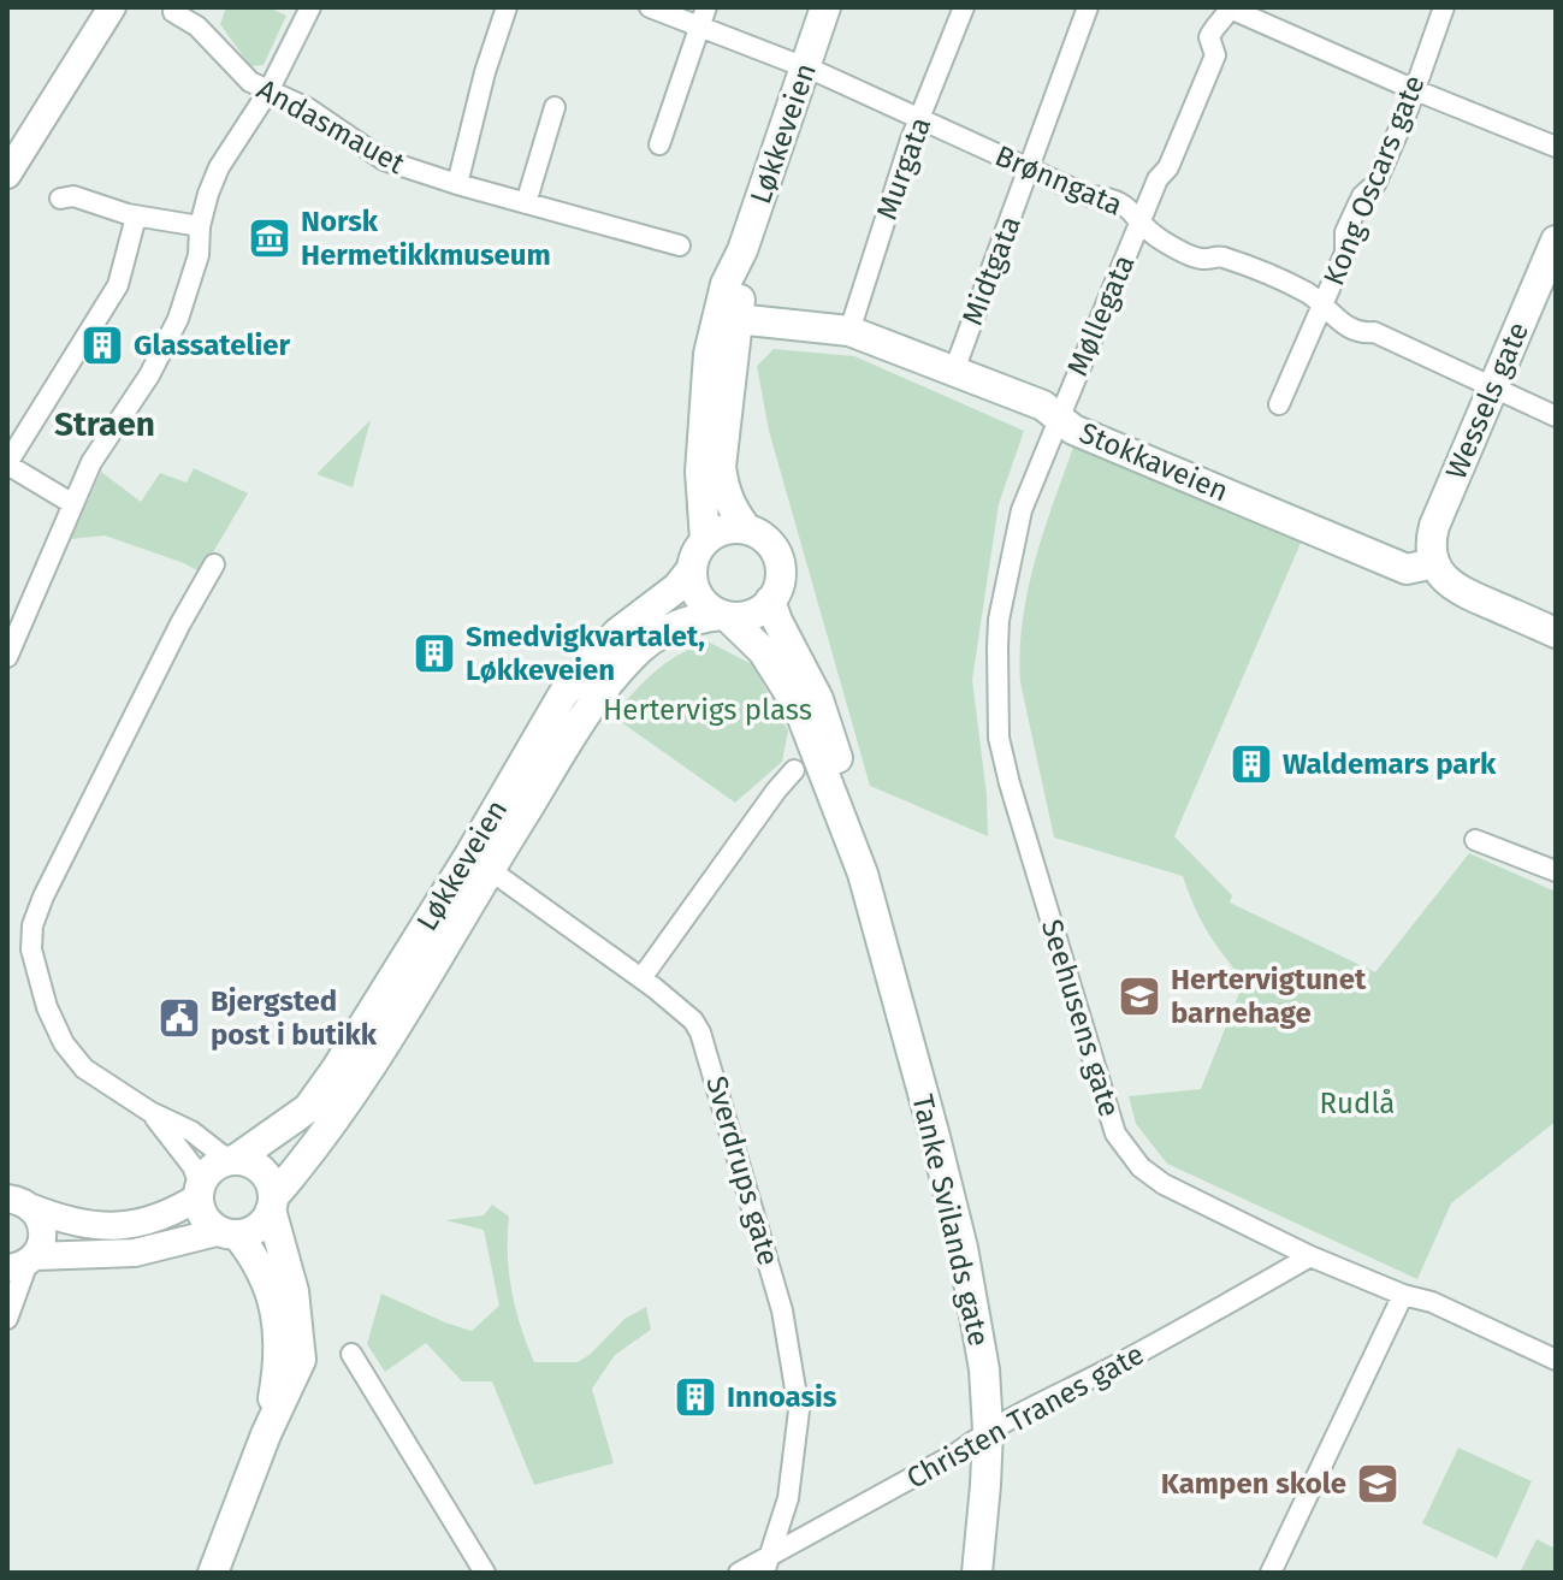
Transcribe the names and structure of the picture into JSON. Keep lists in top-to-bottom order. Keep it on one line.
{"streets":{"main road":["Løkkeveien","Wessels gate","Stokkaveien","Tanke Svilands gate"],"street":["Andasmauet","Murgata","Brønngata","Kong Oscars gate","Midtgata","Møllegata","Seehusens gate","Sverdrups gate","Christen Tranes gate"]},"crossings":[["Løkkeveien","Brønngata"],["Løkkeveien","Stokkaveien"],["Løkkeveien","Sverdrups gate"],["Løkkeveien","Tanke Svilands gate"],["Murgata","Brønngata"],["Murgata","Stokkaveien"],["Brønngata","Kong Oscars gate"],["Brønngata","Midtgata"],["Brønngata","Møllegata"],["Brønngata","Wessels gate"],["Midtgata","Stokkaveien"],["Møllegata","Stokkaveien"],["Møllegata","Seehusens gate"],["Wessels gate","Stokkaveien"],["Stokkaveien","Seehusens gate"],["Seehusens gate","Christen Tranes gate"],["Sverdrups gate","Christen Tranes gate"],["Tanke Svilands gate","Christen Tranes gate"]],"districts":["Straen"],"parks":["Hertervigs plass","Rudlå"],"places":{"museum":["Norsk Hermetikkmuseum"],"building":["Glassatelier","Smedvigkvartalet, Løkkeveien","Waldemars park","Innoasis"],"school or university":["Hertervigtunet barnehage","Kampen skole"],"public building":["Bjergsted post i butikk"]}}
